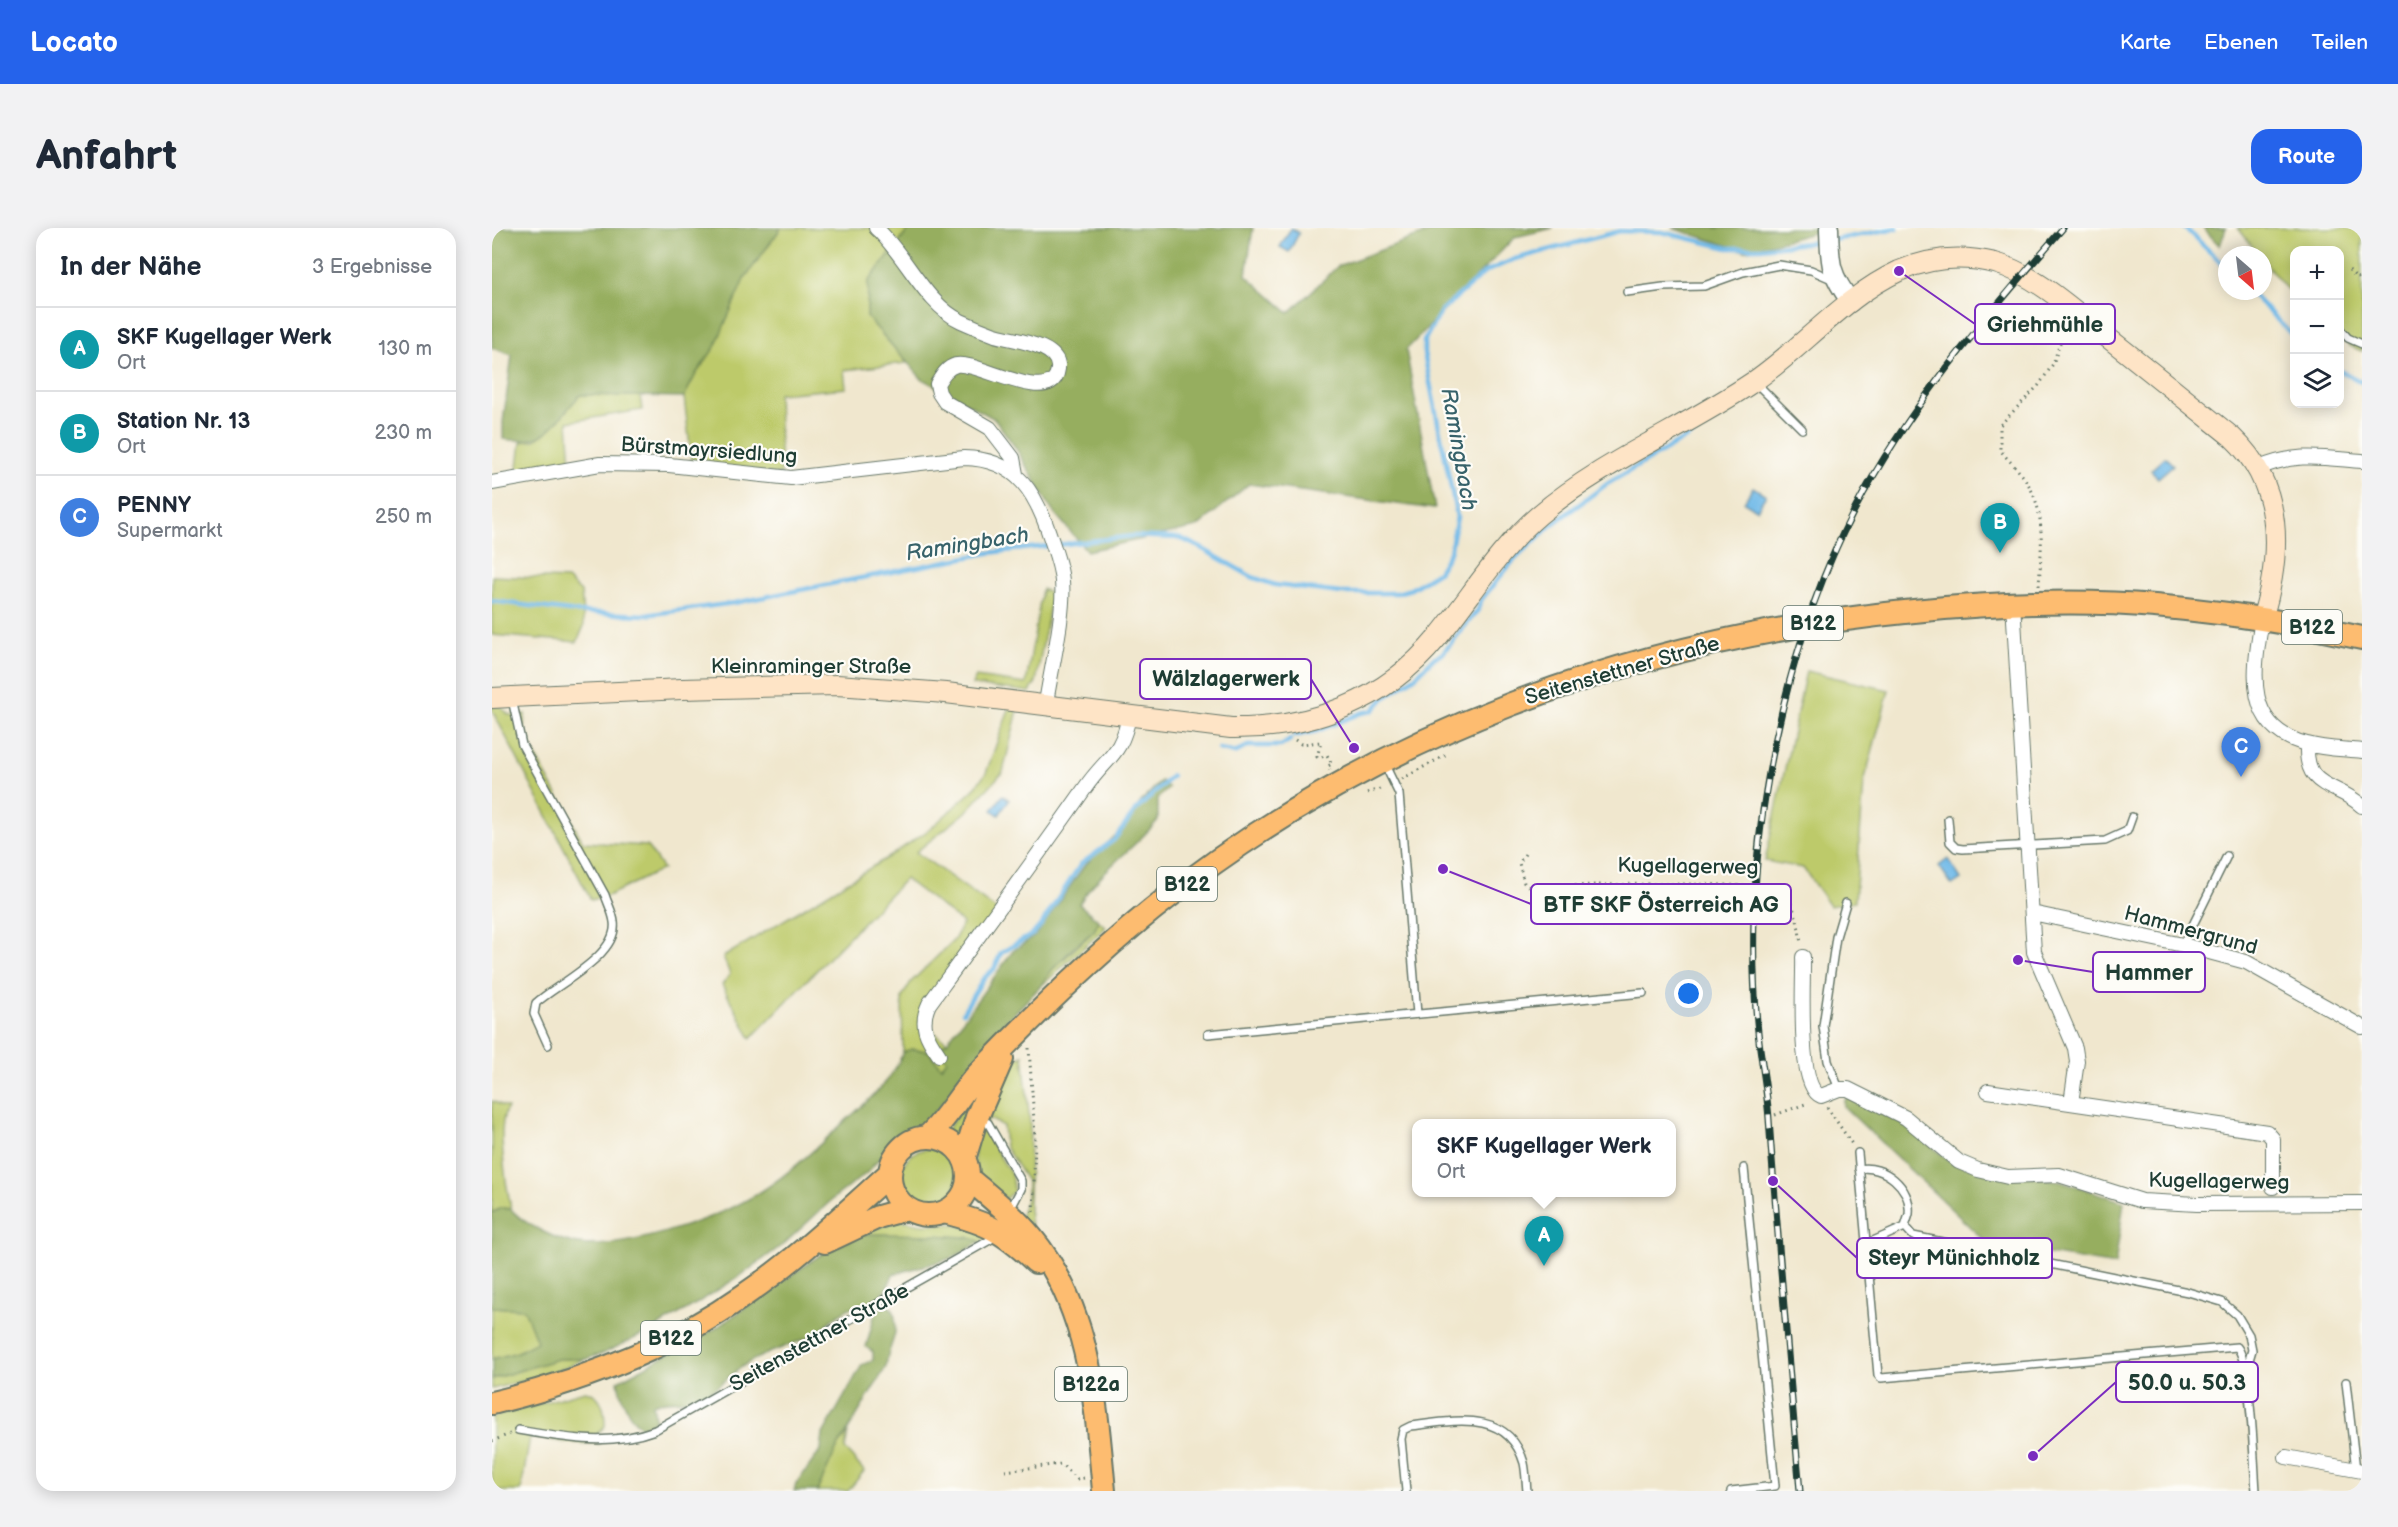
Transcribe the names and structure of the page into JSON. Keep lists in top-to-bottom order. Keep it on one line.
{"streets":{"main road":["B122","Kleinraminger Straße","Seitenstettner Straße","B122a"],"street":["Bürstmayrsiedlung","Kugellagerweg","Hammergrund"]},"crossings":[["Bürstmayrsiedlung","Kleinraminger Straße"],["B122","Seitenstettner Straße"],["B122","B122a"],["Seitenstettner Straße","B122a"]],"water":["Ramingbach"],"places":["Griehmühle","Wälzlagerwerk","BTF SKF Österreich AG","Hammer","Steyr Münichholz","50.0 u. 50.3"],"north":"bottom right","page":{"header":"Locato","nav":["Karte","Ebenen","Teilen"],"buttons":"Route","title":"Anfahrt","heading":["In der Nähe","3 Ergebnisse"],"map_buttons":["+","−"],"list":[{"mark":"A","name":"SKF Kugellager Werk","note":"Ort","value":"130 m"},{"mark":"B","name":"Station Nr. 13","note":"Ort","value":"230 m"},{"mark":"C","name":"PENNY","note":"Supermarkt","value":"250 m"}],"pins":["B","C","A"],"popup":["SKF Kugellager Werk","Ort"]}}
